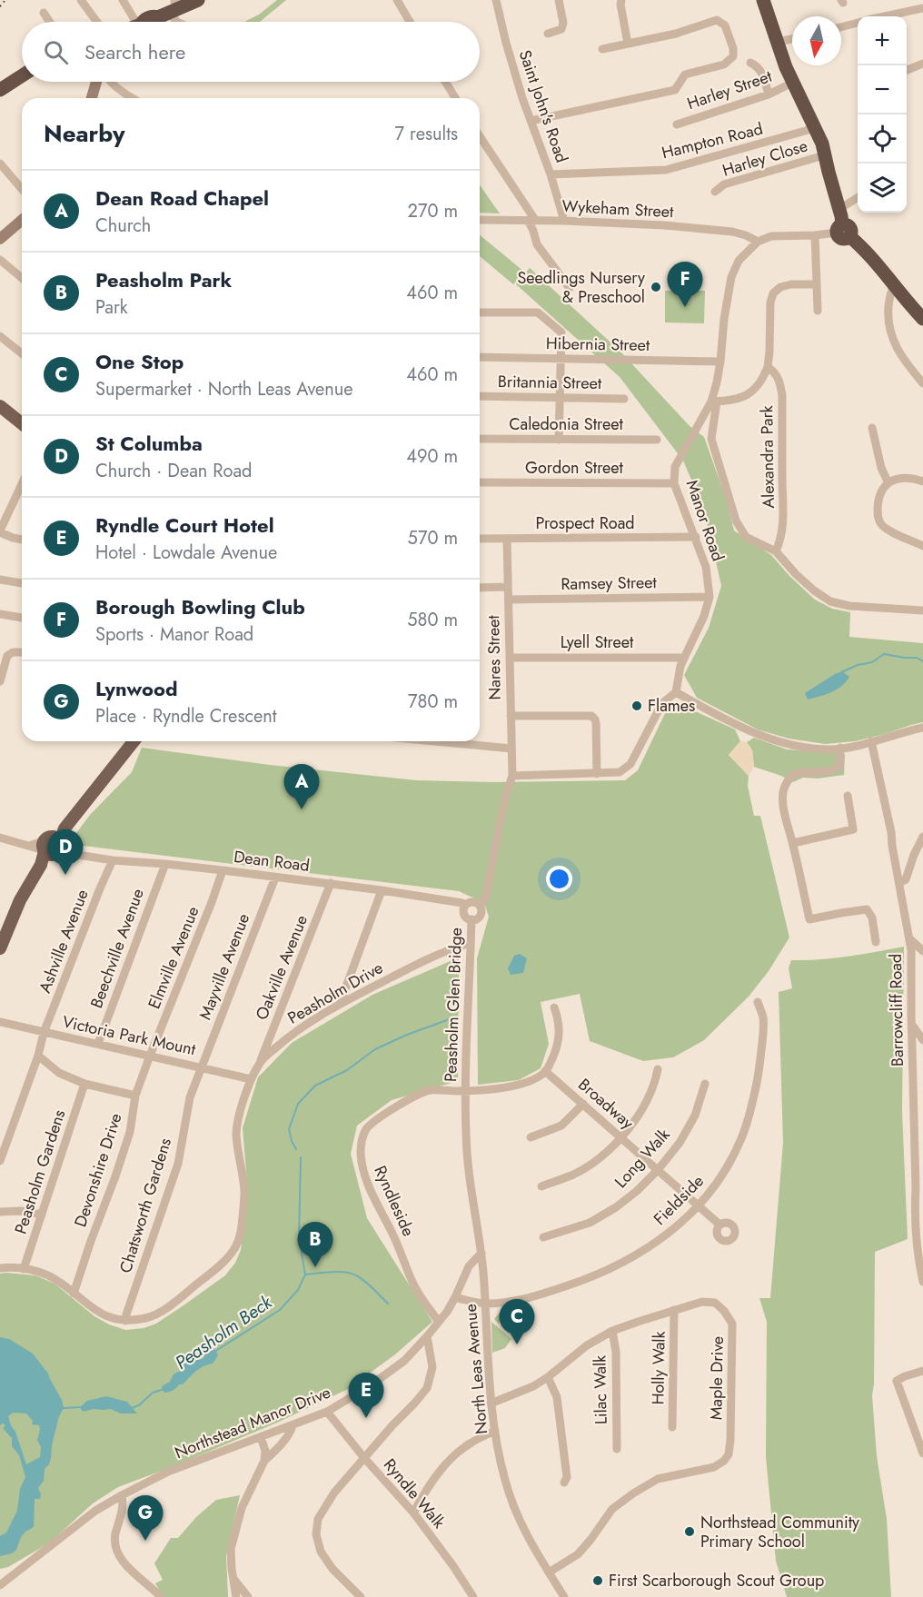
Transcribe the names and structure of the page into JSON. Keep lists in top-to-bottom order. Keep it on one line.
{"streets":{"street":["Harley Street","Saint John's Road","Hampton Road","Harley Close","Wykeham Street","Hibernia Street","Britannia Street","Caledonia Street","Alexandra Park","Gordon Street","Manor Road","Prospect Road","Ramsey Street","Lyell Street","Nares Street","Dean Road","Ashville Avenue","Beechville Avenue","Elmville Avenue","Mayville Avenue","Oakville Avenue","Peasholm Drive","Peasholm Glen Bridge","Barrowcliff Road","Victoria Park Mount","Broadway","Long Walk","Devonshire Drive","Peasholm Gardens","Fieldside","Ryndleside","Chatsworth Gardens","Holly Walk","North Leas Avenue","Maple Drive","Lilac Walk","Northstead Manor Drive","Ryndle Walk"]},"crossings":[["Saint John's Road","Hampton Road"],["Saint John's Road","Wykeham Street"],["Wykeham Street","Manor Road"],["Hibernia Street","Manor Road"],["Alexandra Park","Manor Road"],["Gordon Street","Manor Road"],["Manor Road","Prospect Road"],["Manor Road","Ramsey Street"],["Manor Road","Lyell Street"],["Prospect Road","Nares Street"],["Ramsey Street","Nares Street"],["Lyell Street","Nares Street"],["Dean Road","Ashville Avenue"],["Dean Road","Beechville Avenue"],["Dean Road","Elmville Avenue"],["Dean Road","Mayville Avenue"],["Dean Road","Oakville Avenue"],["Dean Road","Peasholm Glen Bridge"],["Ashville Avenue","Victoria Park Mount"],["Beechville Avenue","Victoria Park Mount"],["Elmville Avenue","Victoria Park Mount"],["Elmville Avenue","Devonshire Drive"],["Mayville Avenue","Victoria Park Mount"],["Mayville Avenue","Chatsworth Gardens"],["Oakville Avenue","Peasholm Drive"],["Peasholm Drive","Peasholm Glen Bridge"],["Peasholm Drive","Victoria Park Mount"],["Peasholm Drive","Chatsworth Gardens"],["Peasholm Glen Bridge","Ryndleside"],["Victoria Park Mount","Devonshire Drive"],["Victoria Park Mount","Chatsworth Gardens"],["Broadway","Long Walk"],["Broadway","Fieldside"],["Broadway","Ryndleside"],["Fieldside","North Leas Avenue"],["Ryndleside","Northstead Manor Drive"],["Holly Walk","Maple Drive"],["North Leas Avenue","Maple Drive"],["North Leas Avenue","Northstead Manor Drive"],["Maple Drive","Lilac Walk"],["Northstead Manor Drive","Ryndle Walk"]],"water":["Peasholm Beck"],"places":["Seedlings Nursery & Preschool","Flames","Northstead Community Primary School","First Scarborough Scout Group"],"north":"bottom","page":{"map_buttons":["+","−"],"search":"Search here","heading":["Nearby","7 results"],"list":[{"mark":"A","name":"Dean Road Chapel","note":"Church","value":"270 m"},{"mark":"B","name":"Peasholm Park","note":"Park","value":"460 m"},{"mark":"C","name":"One Stop","note":"Supermarket · North Leas Avenue","value":"460 m"},{"mark":"D","name":"St Columba","note":"Church · Dean Road","value":"490 m"},{"mark":"E","name":"Ryndle Court Hotel","note":"Hotel · Lowdale Avenue","value":"570 m"},{"mark":"F","name":"Borough Bowling Club","note":"Sports · Manor Road","value":"580 m"},{"mark":"G","name":"Lynwood","note":"Place · Ryndle Crescent","value":"780 m"}],"pins":["F","A","D","B","C","E","G"]}}
